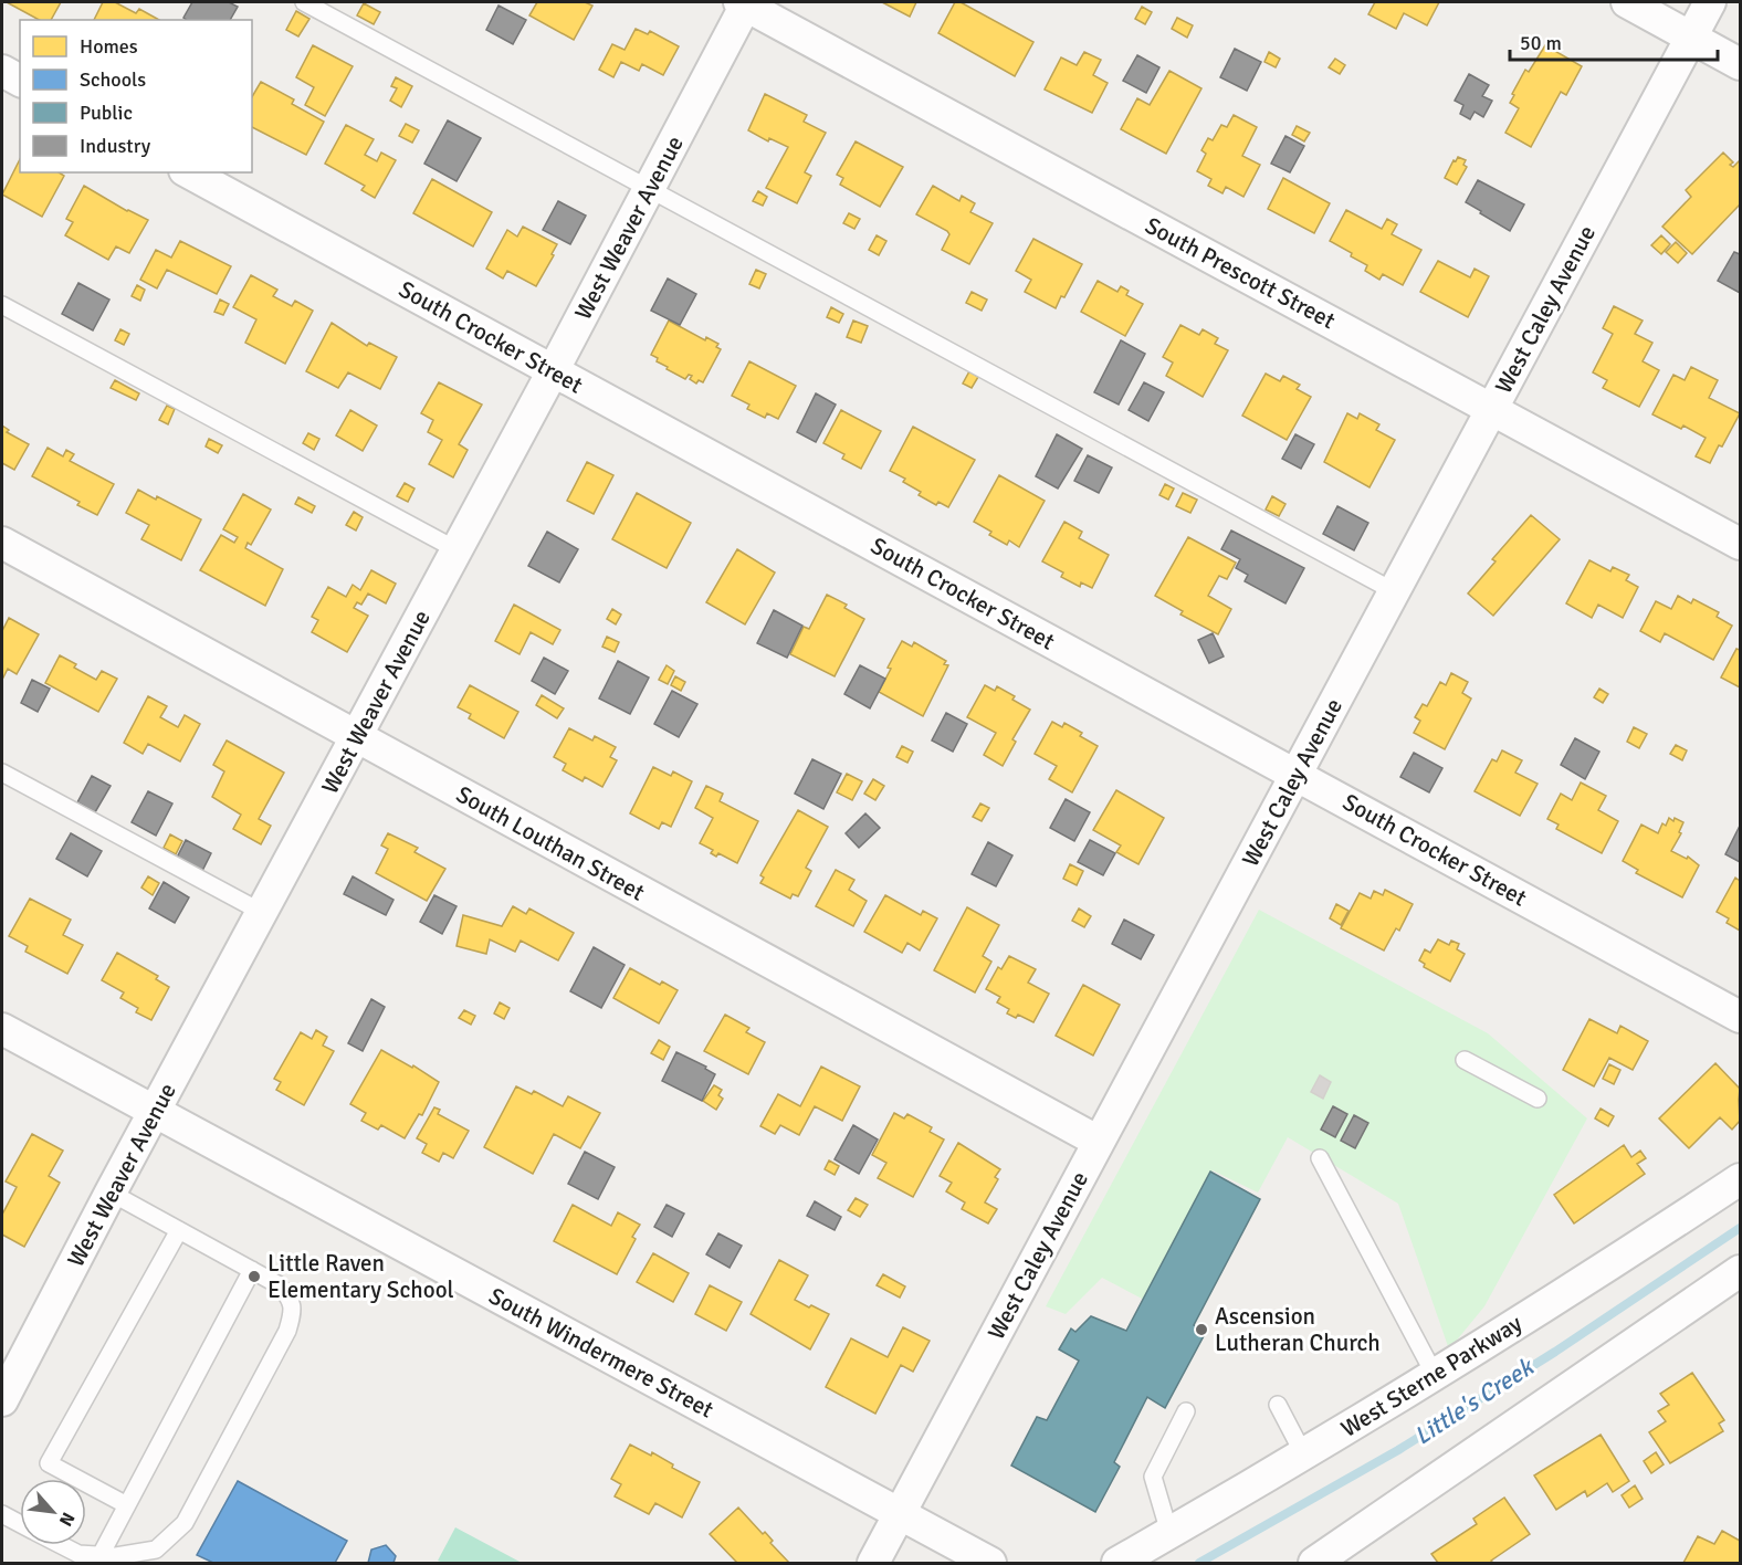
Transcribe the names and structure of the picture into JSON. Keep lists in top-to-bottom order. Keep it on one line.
{"streets":{"street":["West Weaver Avenue","South Prescott Street","West Caley Avenue","South Crocker Street","South Louthan Street","South Windermere Street","West Sterne Parkway"]},"crossings":[["West Weaver Avenue","South Prescott Street"],["West Weaver Avenue","South Crocker Street"],["West Weaver Avenue","South Louthan Street"],["West Weaver Avenue","South Windermere Street"],["South Prescott Street","West Caley Avenue"],["West Caley Avenue","South Crocker Street"],["West Caley Avenue","South Louthan Street"],["West Caley Avenue","South Windermere Street"]],"water":["Little's Creek"],"places":["Little Raven Elementary School","Ascension Lutheran Church"],"legend":["Homes","Schools","Public","Industry"],"scale_bar":"50 m","north":"bottom right"}
